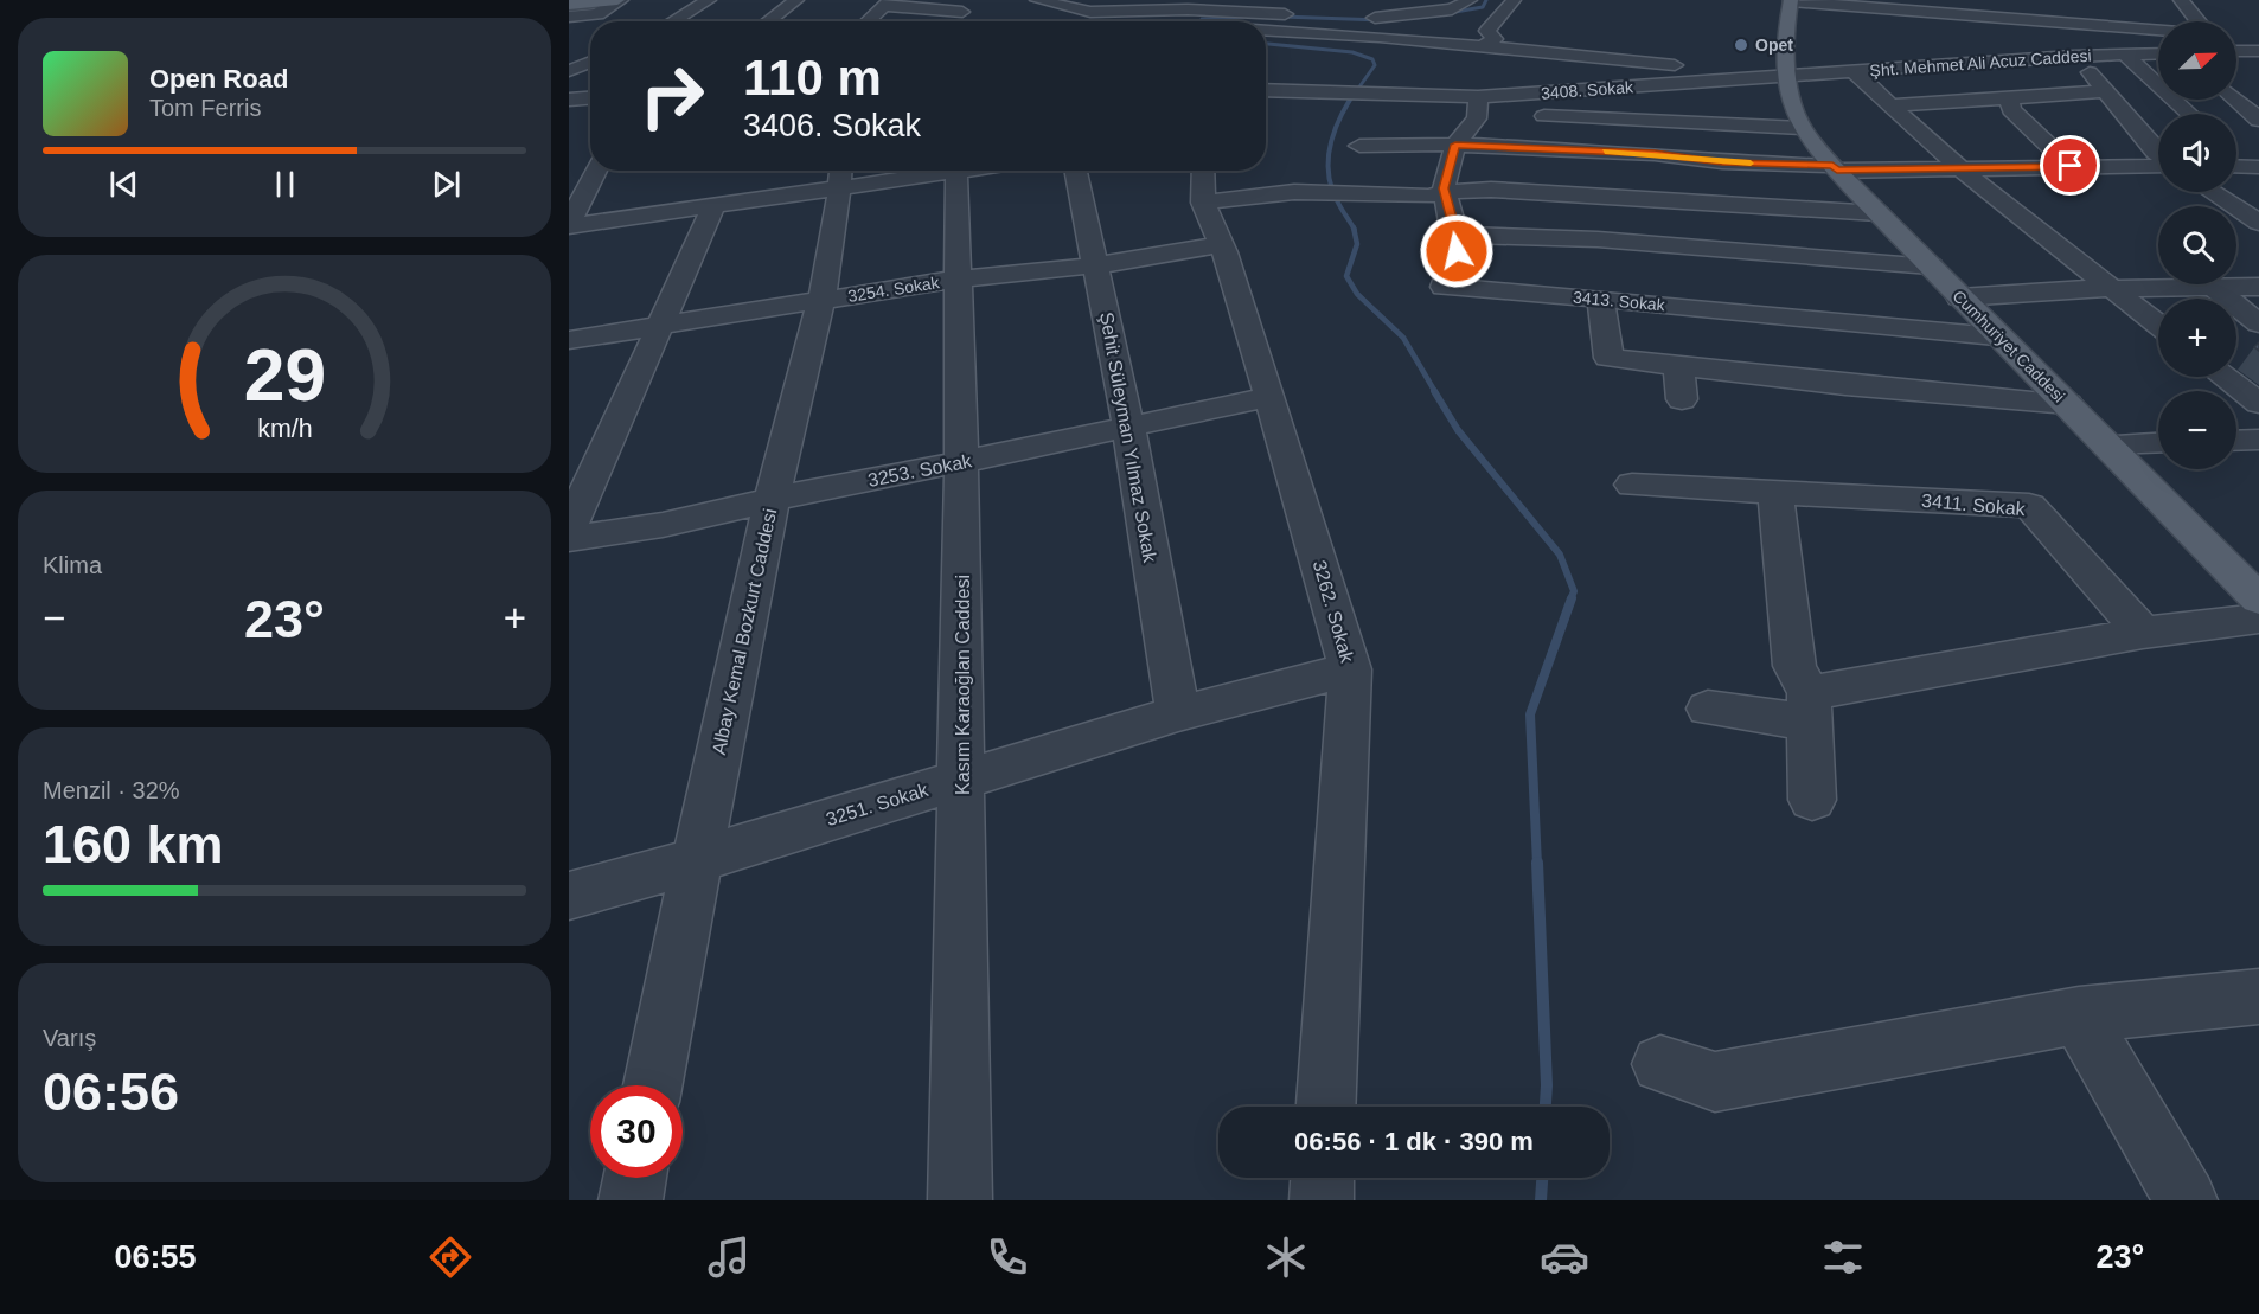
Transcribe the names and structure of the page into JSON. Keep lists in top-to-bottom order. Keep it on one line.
{"streets":{"main road":["Cumhuriyet Caddesi"],"street":["Şht. Mehmet Ali Acuz Caddesi","3408. Sokak","3254. Sokak","3413. Sokak","Şehit Süleyman Yılmaz Sokak","3253. Sokak","3411. Sokak","3262. Sokak","Albay Kemal Bozkurt Caddesi","Kasım Karaoğlan Caddesi","3251. Sokak"]},"crossings":[["Şht. Mehmet Ali Acuz Caddesi","3408. Sokak"],["Şht. Mehmet Ali Acuz Caddesi","Cumhuriyet Caddesi"],["3408. Sokak","3413. Sokak"],["3408. Sokak","Cumhuriyet Caddesi"],["3254. Sokak","Şehit Süleyman Yılmaz Sokak"],["3254. Sokak","3262. Sokak"],["3254. Sokak","Albay Kemal Bozkurt Caddesi"],["3254. Sokak","Kasım Karaoğlan Caddesi"],["3413. Sokak","Cumhuriyet Caddesi"],["Şehit Süleyman Yılmaz Sokak","3253. Sokak"],["Şehit Süleyman Yılmaz Sokak","3251. Sokak"],["3253. Sokak","3262. Sokak"],["3253. Sokak","Albay Kemal Bozkurt Caddesi"],["3253. Sokak","Kasım Karaoğlan Caddesi"],["3262. Sokak","3251. Sokak"],["Albay Kemal Bozkurt Caddesi","3251. Sokak"],["Kasım Karaoğlan Caddesi","3251. Sokak"]],"places":["Opet"],"north":"top right","page":{"map_buttons":["+","−"],"turn":["110 m","3406. Sokak"],"song":["Open Road","Tom Ferris"],"tile":["Klima",["Menzil · 32%","160 km"],["Varış","06:56"]],"heat":["−","23°","+"],"limit":"30","trip":"06:56 · 1 dk · 390 m","tabs":["06:55","23°"],"gauge":["29","km/h"]}}
